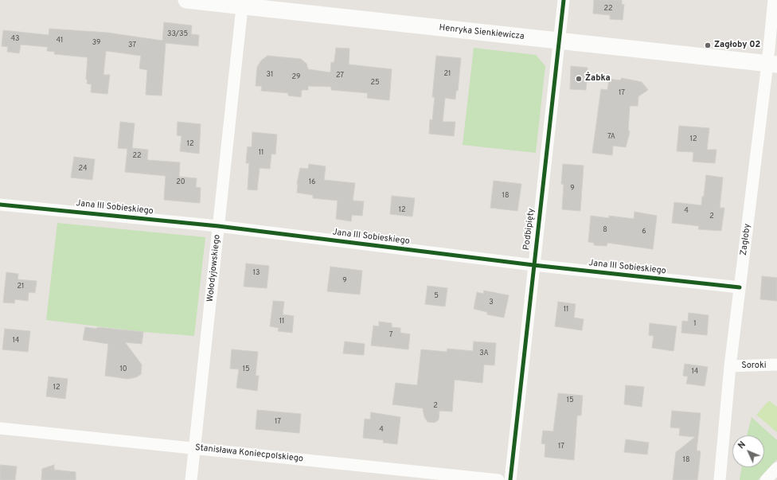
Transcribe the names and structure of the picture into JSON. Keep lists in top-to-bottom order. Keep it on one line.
{"streets":{"street":["Henryka Sienkiewicza","Jana III Sobieskiego","Podbipięty","Zagłoby","Wołodyjowskiego","Soroki","Stanisława Koniecpolskiego"]},"crossings":[["Henryka Sienkiewicza","Podbipięty"],["Henryka Sienkiewicza","Zagłoby"],["Henryka Sienkiewicza","Wołodyjowskiego"],["Jana III Sobieskiego","Podbipięty"],["Jana III Sobieskiego","Zagłoby"],["Jana III Sobieskiego","Wołodyjowskiego"],["Zagłoby","Soroki"],["Wołodyjowskiego","Stanisława Koniecpolskiego"]],"places":["Zagłoby 02","Żabka"],"house_numbers":["22","33/35","43","41","39","37","21","31","27","29","25","17","7A","12","12","11","22","24","20","16","9","18","12","4","2","8","6","13","9","21","5","3","11","11","1","7","14","3A","10","15","14","12","15","2","17","4","17","18"],"north":"top left"}
